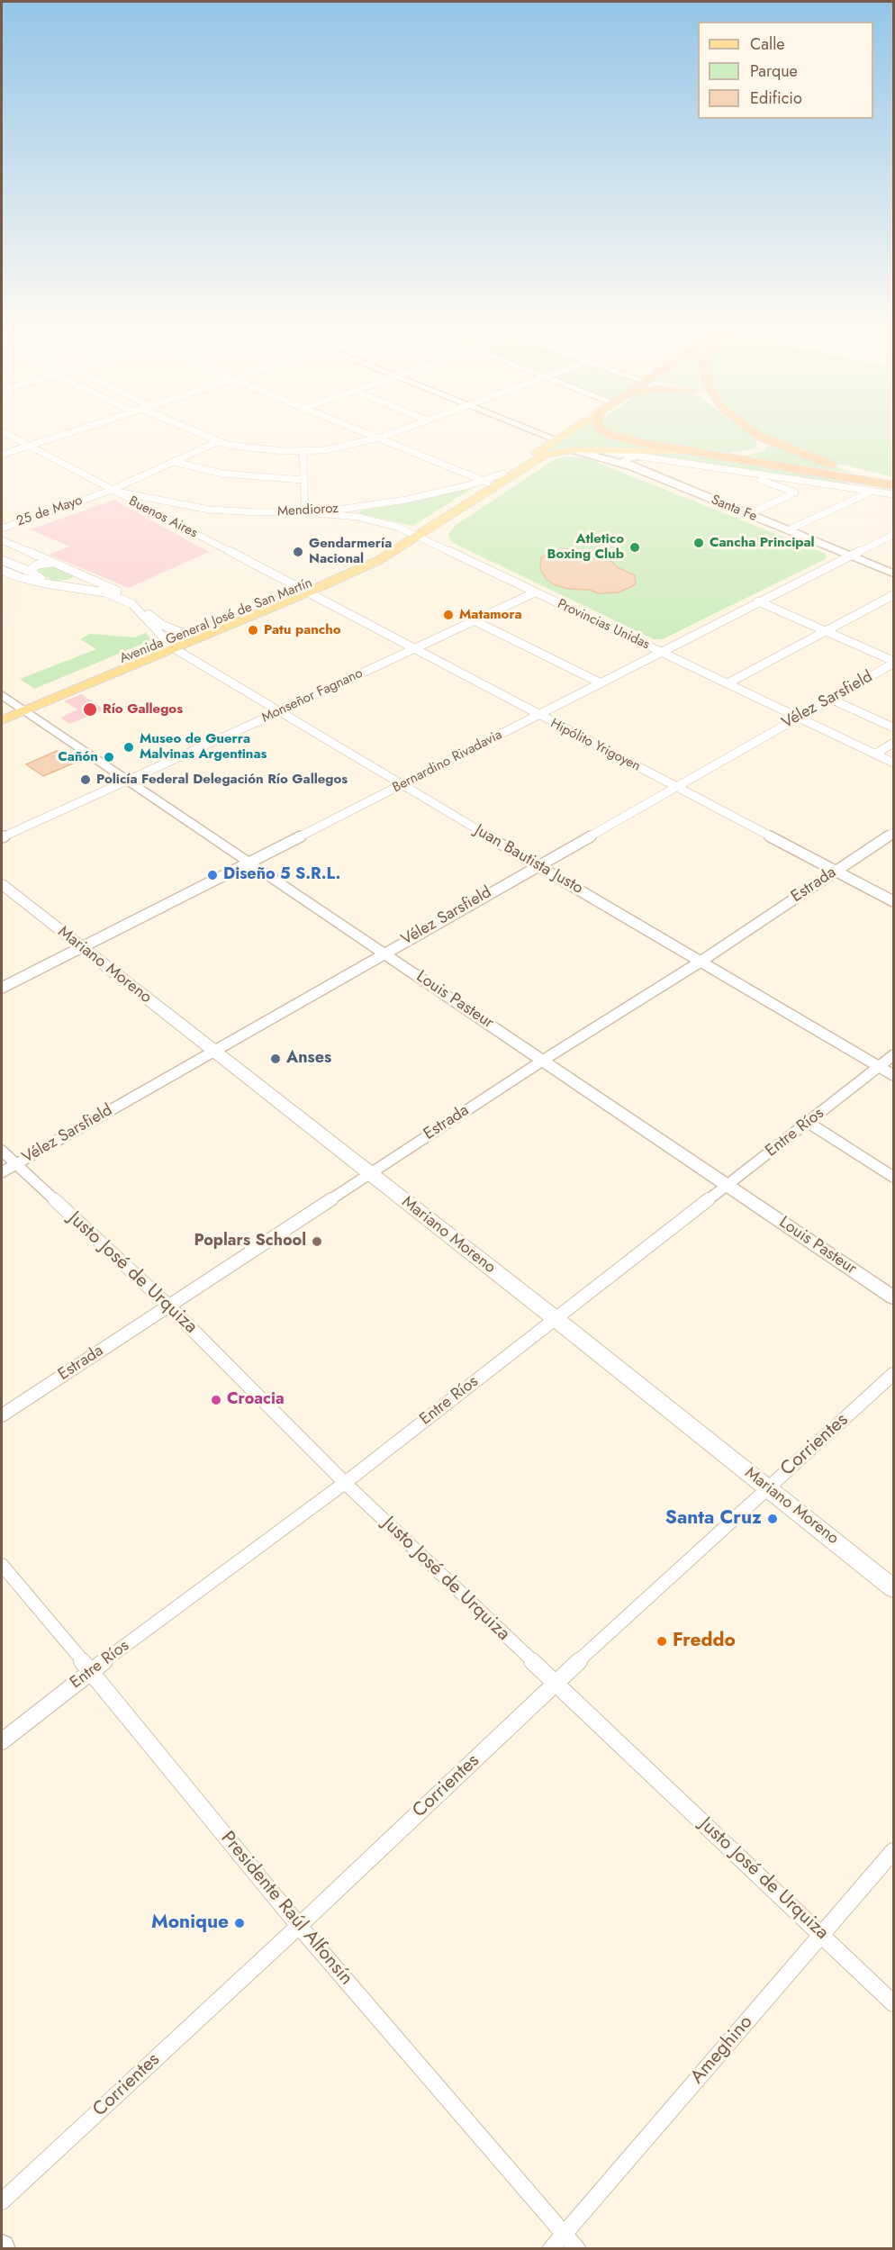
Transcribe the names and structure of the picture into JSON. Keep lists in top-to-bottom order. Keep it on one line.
{"streets":{"main road":["Avenida General José de San Martín","Mariano Moreno"],"street":["Santa Fe","Mendioroz","25 de Mayo","Buenos Aires","Provincias Unidas","Monseñor Fagnano","Vélez Sarsfield","Hipólito Yrigoyen","Bernardino Rivadavia","Juan Bautista Justo","Estrada","Louis Pasteur","Entre Ríos","Justo José de Urquiza","Corrientes","Presidente Raúl Alfonsín","Ameghino"]},"crossings":[["Santa Fe","Avenida General José de San Martín"],["Santa Fe","Bernardino Rivadavia"],["Mendioroz","25 de Mayo"],["Mendioroz","Buenos Aires"],["Mendioroz","Avenida General José de San Martín"],["Mendioroz","Provincias Unidas"],["25 de Mayo","Buenos Aires"],["Buenos Aires","Avenida General José de San Martín"],["Buenos Aires","Hipólito Yrigoyen"],["Avenida General José de San Martín","Provincias Unidas"],["Avenida General José de San Martín","Hipólito Yrigoyen"],["Avenida General José de San Martín","Juan Bautista Justo"],["Avenida General José de San Martín","Louis Pasteur"],["Provincias Unidas","Monseñor Fagnano"],["Provincias Unidas","Vélez Sarsfield"],["Provincias Unidas","Bernardino Rivadavia"],["Monseñor Fagnano","Hipólito Yrigoyen"],["Monseñor Fagnano","Juan Bautista Justo"],["Monseñor Fagnano","Louis Pasteur"],["Vélez Sarsfield","Hipólito Yrigoyen"],["Vélez Sarsfield","Juan Bautista Justo"],["Vélez Sarsfield","Mariano Moreno"],["Vélez Sarsfield","Louis Pasteur"],["Vélez Sarsfield","Justo José de Urquiza"],["Hipólito Yrigoyen","Bernardino Rivadavia"],["Hipólito Yrigoyen","Estrada"],["Bernardino Rivadavia","Juan Bautista Justo"],["Bernardino Rivadavia","Mariano Moreno"],["Bernardino Rivadavia","Louis Pasteur"],["Juan Bautista Justo","Estrada"],["Juan Bautista Justo","Entre Ríos"],["Estrada","Mariano Moreno"],["Estrada","Louis Pasteur"],["Estrada","Justo José de Urquiza"],["Mariano Moreno","Entre Ríos"],["Mariano Moreno","Corrientes"],["Louis Pasteur","Entre Ríos"],["Entre Ríos","Justo José de Urquiza"],["Entre Ríos","Presidente Raúl Alfonsín"],["Justo José de Urquiza","Corrientes"],["Justo José de Urquiza","Ameghino"],["Corrientes","Presidente Raúl Alfonsín"],["Presidente Raúl Alfonsín","Ameghino"]],"places":["Cancha Principal","Atletico Boxing Club","Gendarmería Nacional","Matamora","Patu pancho","Río Gallegos","Museo de Guerra Malvinas Argentinas","Cañón","Policía Federal Delegación Río Gallegos","Diseño 5 S.R.L.","Anses","Poplars School","Croacia","Santa Cruz","Freddo","Monique"],"legend":["Calle","Parque","Edificio"]}
